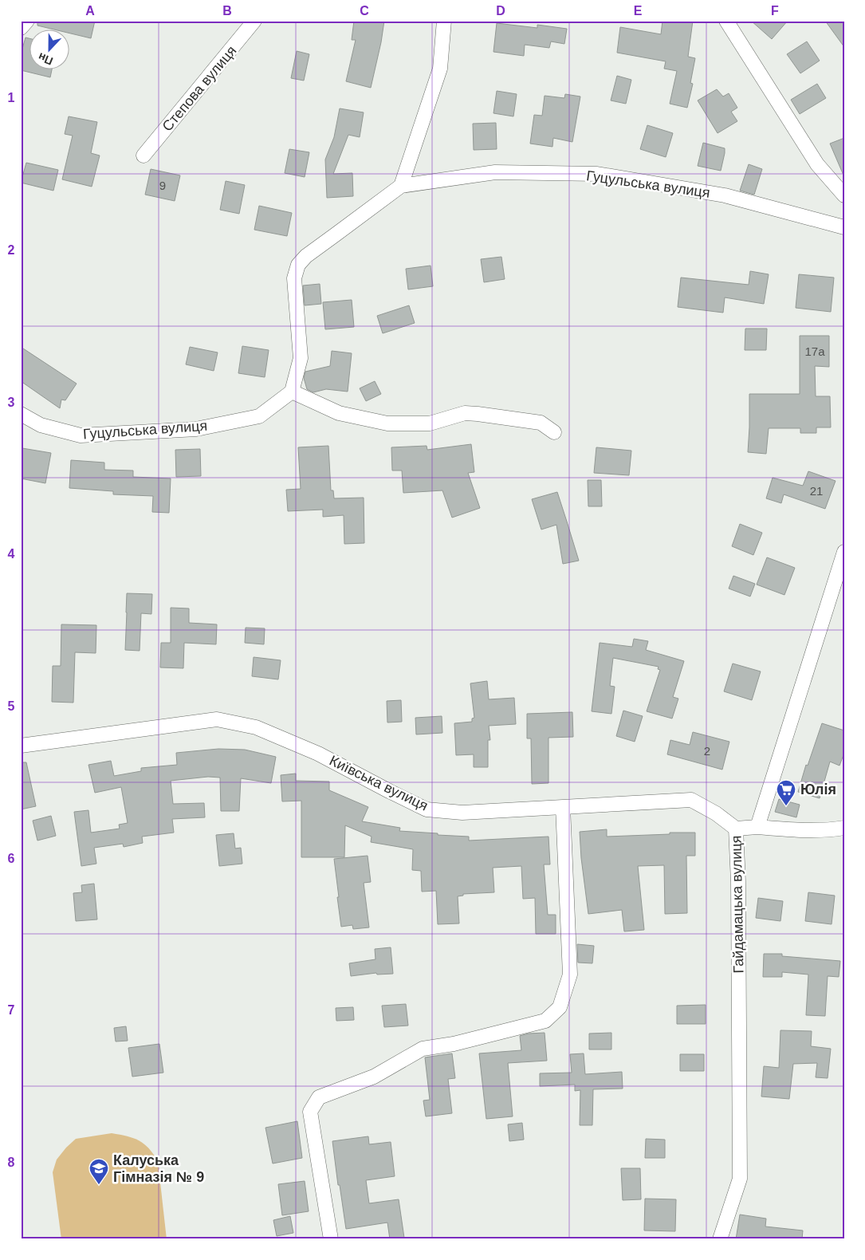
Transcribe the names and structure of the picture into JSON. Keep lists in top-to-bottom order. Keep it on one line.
{"streets":{"street":["Степова вулиця","Гуцульська вулиця","Київська вулиця","Гайдамацька вулиця"]},"crossings":[["Київська вулиця","Гайдамацька вулиця"]],"places":{"supermarket":["Юлія"],"school or university":["Калуська Гімназія № 9"]},"house_numbers":["9","17а","21","2"],"north":"bottom","grid":{"columns":["A","B","C","D","E","F"],"rows":["1","2","3","4","5","6","7","8"]}}
